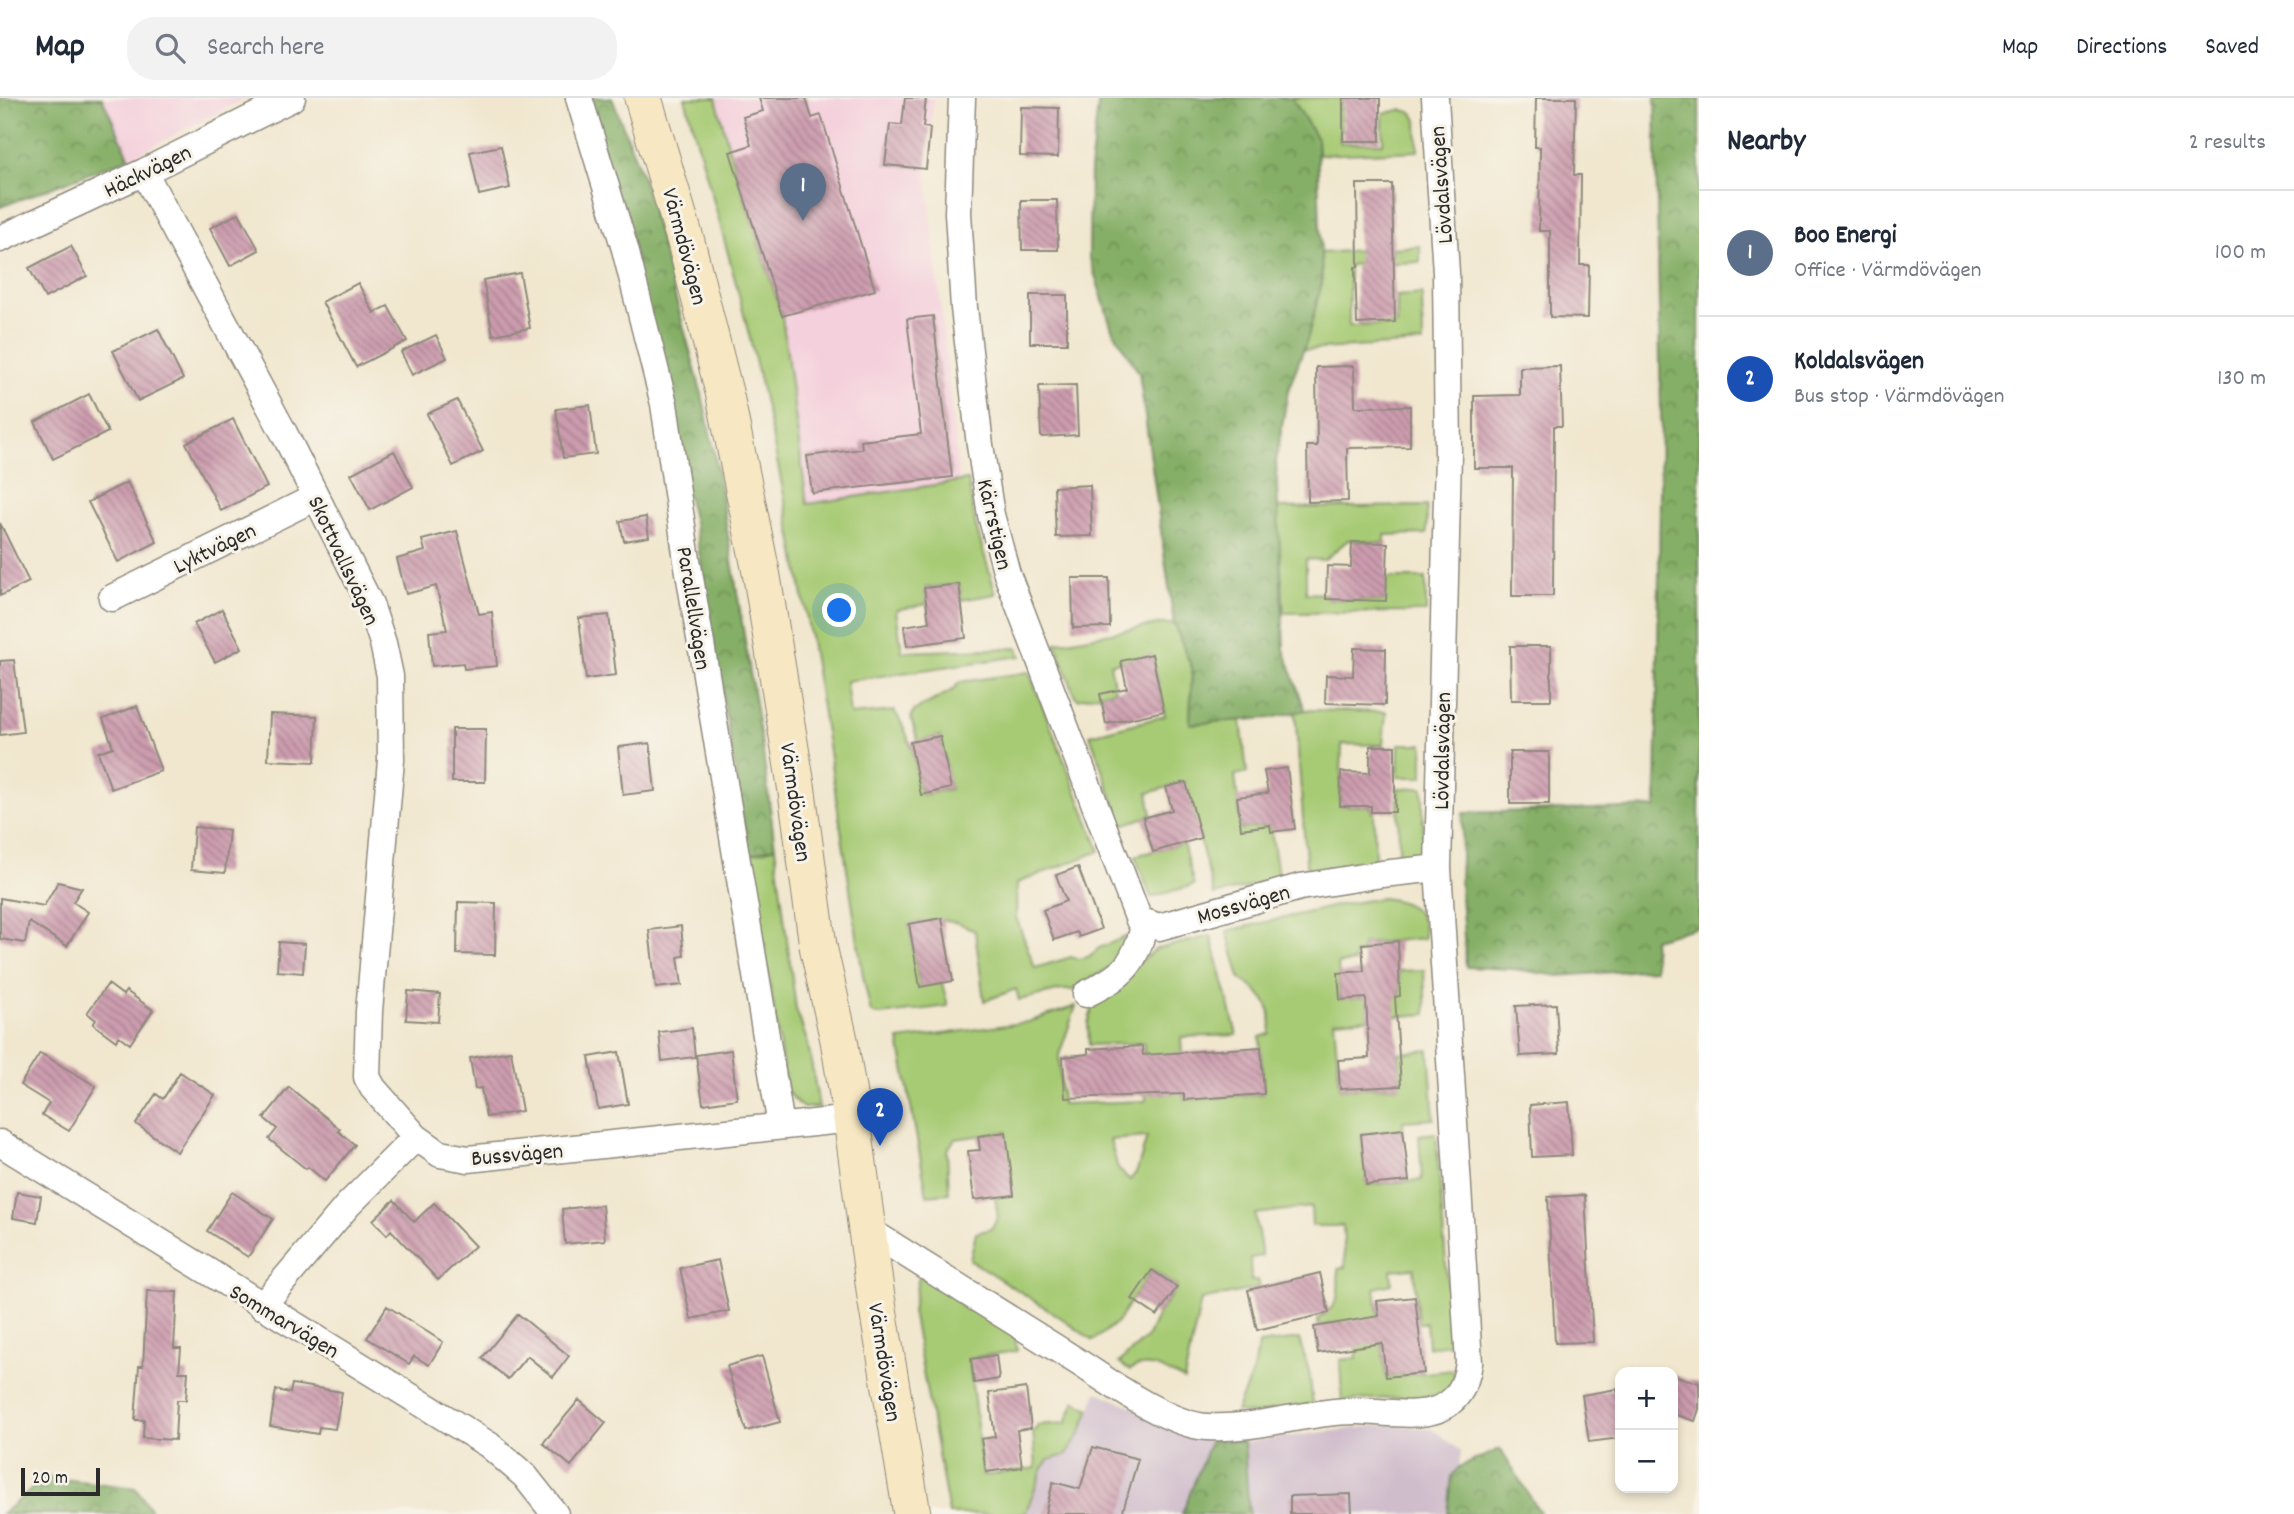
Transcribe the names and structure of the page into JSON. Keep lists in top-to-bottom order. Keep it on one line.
{"streets":{"main road":["Värmdövägen"],"street":["Häckvägen","Lövdalsvägen","Kärrstigen","Lyktvägen","Skottvallsvägen","Parallellvägen","Mossvägen","Bussvägen","Sommarvägen"]},"crossings":[["Häckvägen","Skottvallsvägen"],["Lövdalsvägen","Värmdövägen"],["Lövdalsvägen","Mossvägen"],["Värmdövägen","Bussvägen"],["Kärrstigen","Mossvägen"],["Lyktvägen","Skottvallsvägen"],["Skottvallsvägen","Bussvägen"],["Parallellvägen","Bussvägen"]],"scale_bar":"20 m","page":{"header":"Map","search":"Search here","nav":["Map","Directions","Saved"],"heading":["Nearby","2 results"],"pins":["1","2"],"list":[{"mark":"1","name":"Boo Energi","note":"Office · Värmdövägen","value":"100 m"},{"mark":"2","name":"Koldalsvägen","note":"Bus stop · Värmdövägen","value":"130 m"}],"map_buttons":["+","−"],"scale":"20 m"}}
